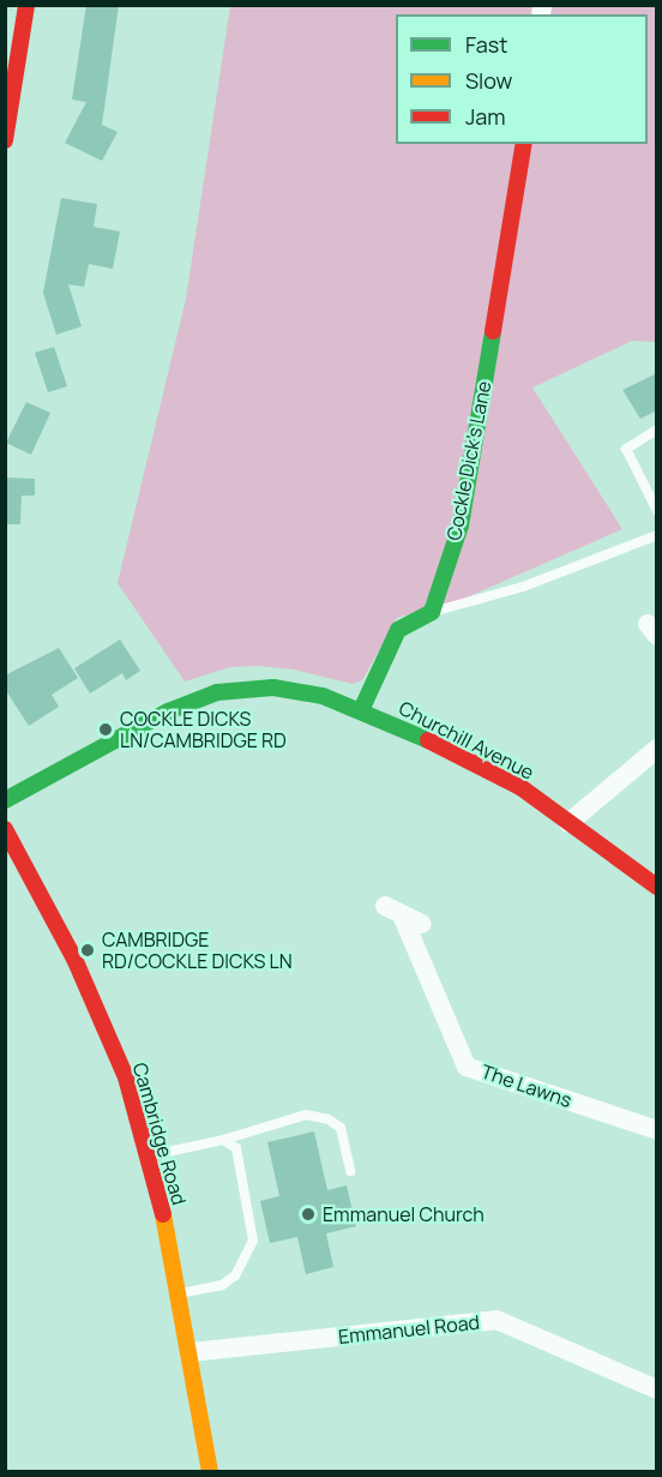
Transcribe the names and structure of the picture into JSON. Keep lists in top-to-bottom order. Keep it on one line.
{"streets":{"main road":["Cockle Dick's Lane","Churchill Avenue","Cambridge Road"],"street":["The Lawns","Emmanuel Road"]},"crossings":[["Cambridge Road","Emmanuel Road"]],"places":["COCKLE DICKS LN/CAMBRIDGE RD","CAMBRIDGE RD/COCKLE DICKS LN","Emmanuel Church"],"legend":["Fast","Slow","Jam"]}
